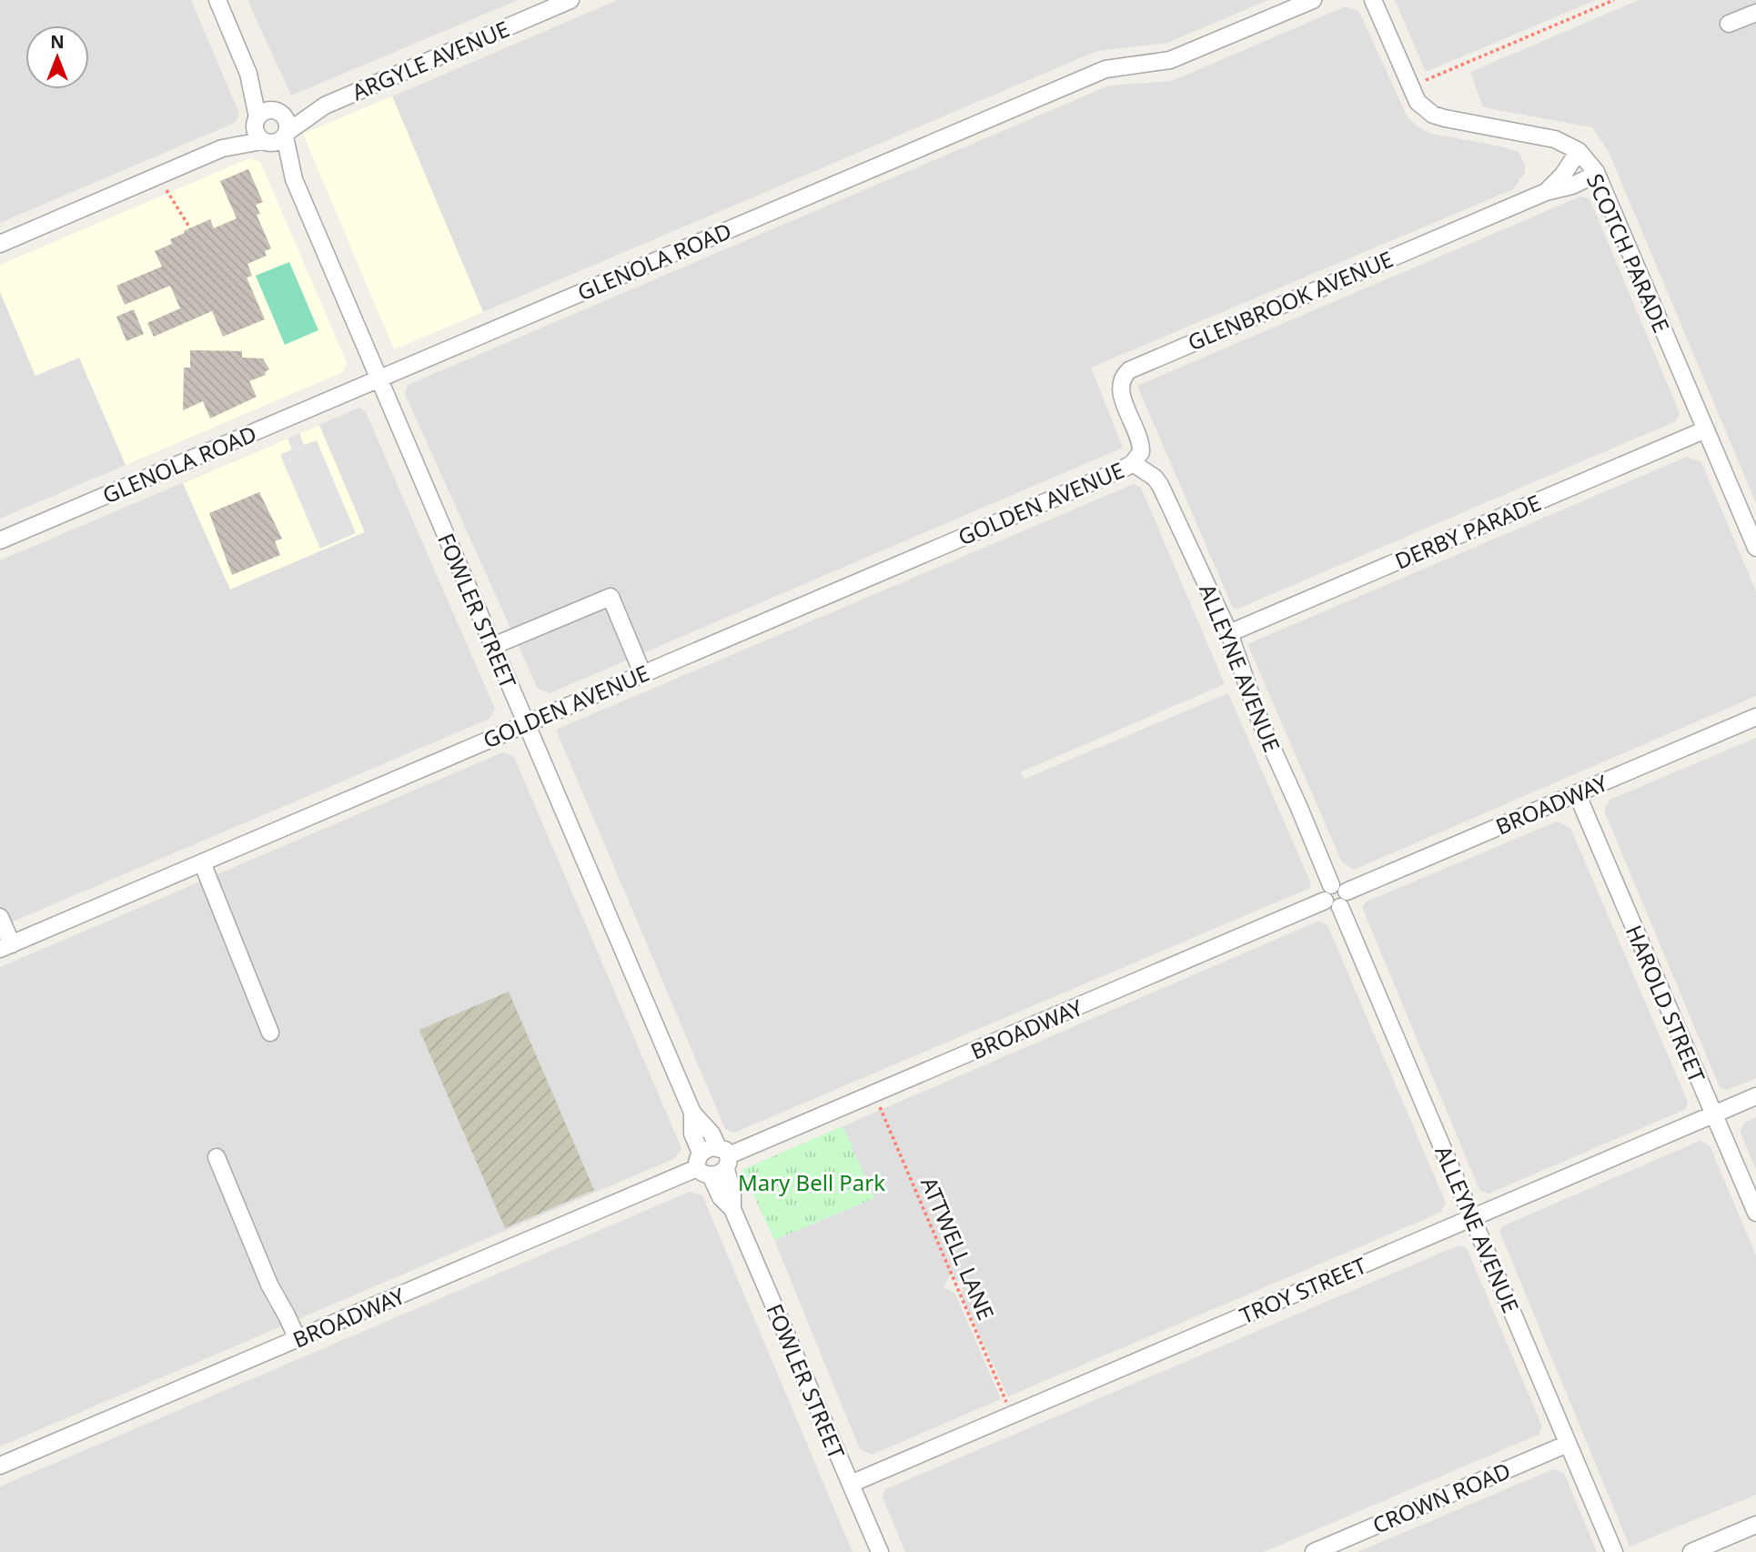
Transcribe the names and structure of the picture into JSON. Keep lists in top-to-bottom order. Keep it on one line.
{"streets":{"street":["ARGYLE AVENUE","SCOTCH PARADE","GLENOLA ROAD","GLENBROOK AVENUE","GOLDEN AVENUE","DERBY PARADE","FOWLER STREET","ALLEYNE AVENUE","BROADWAY","HAROLD STREET","TROY STREET","CROWN ROAD"],"path":["ATTWELL LANE"]},"crossings":[["ARGYLE AVENUE","FOWLER STREET"],["SCOTCH PARADE","GLENBROOK AVENUE"],["SCOTCH PARADE","DERBY PARADE"],["GLENOLA ROAD","FOWLER STREET"],["GLENBROOK AVENUE","GOLDEN AVENUE"],["GLENBROOK AVENUE","ALLEYNE AVENUE"],["GOLDEN AVENUE","FOWLER STREET"],["GOLDEN AVENUE","ALLEYNE AVENUE"],["DERBY PARADE","ALLEYNE AVENUE"],["FOWLER STREET","BROADWAY"],["FOWLER STREET","TROY STREET"],["ALLEYNE AVENUE","BROADWAY"],["ALLEYNE AVENUE","TROY STREET"],["ALLEYNE AVENUE","CROWN ROAD"],["BROADWAY","HAROLD STREET"],["BROADWAY","ATTWELL LANE"],["HAROLD STREET","TROY STREET"],["ATTWELL LANE","TROY STREET"]],"parks":["Mary Bell Park"],"north":"top"}
